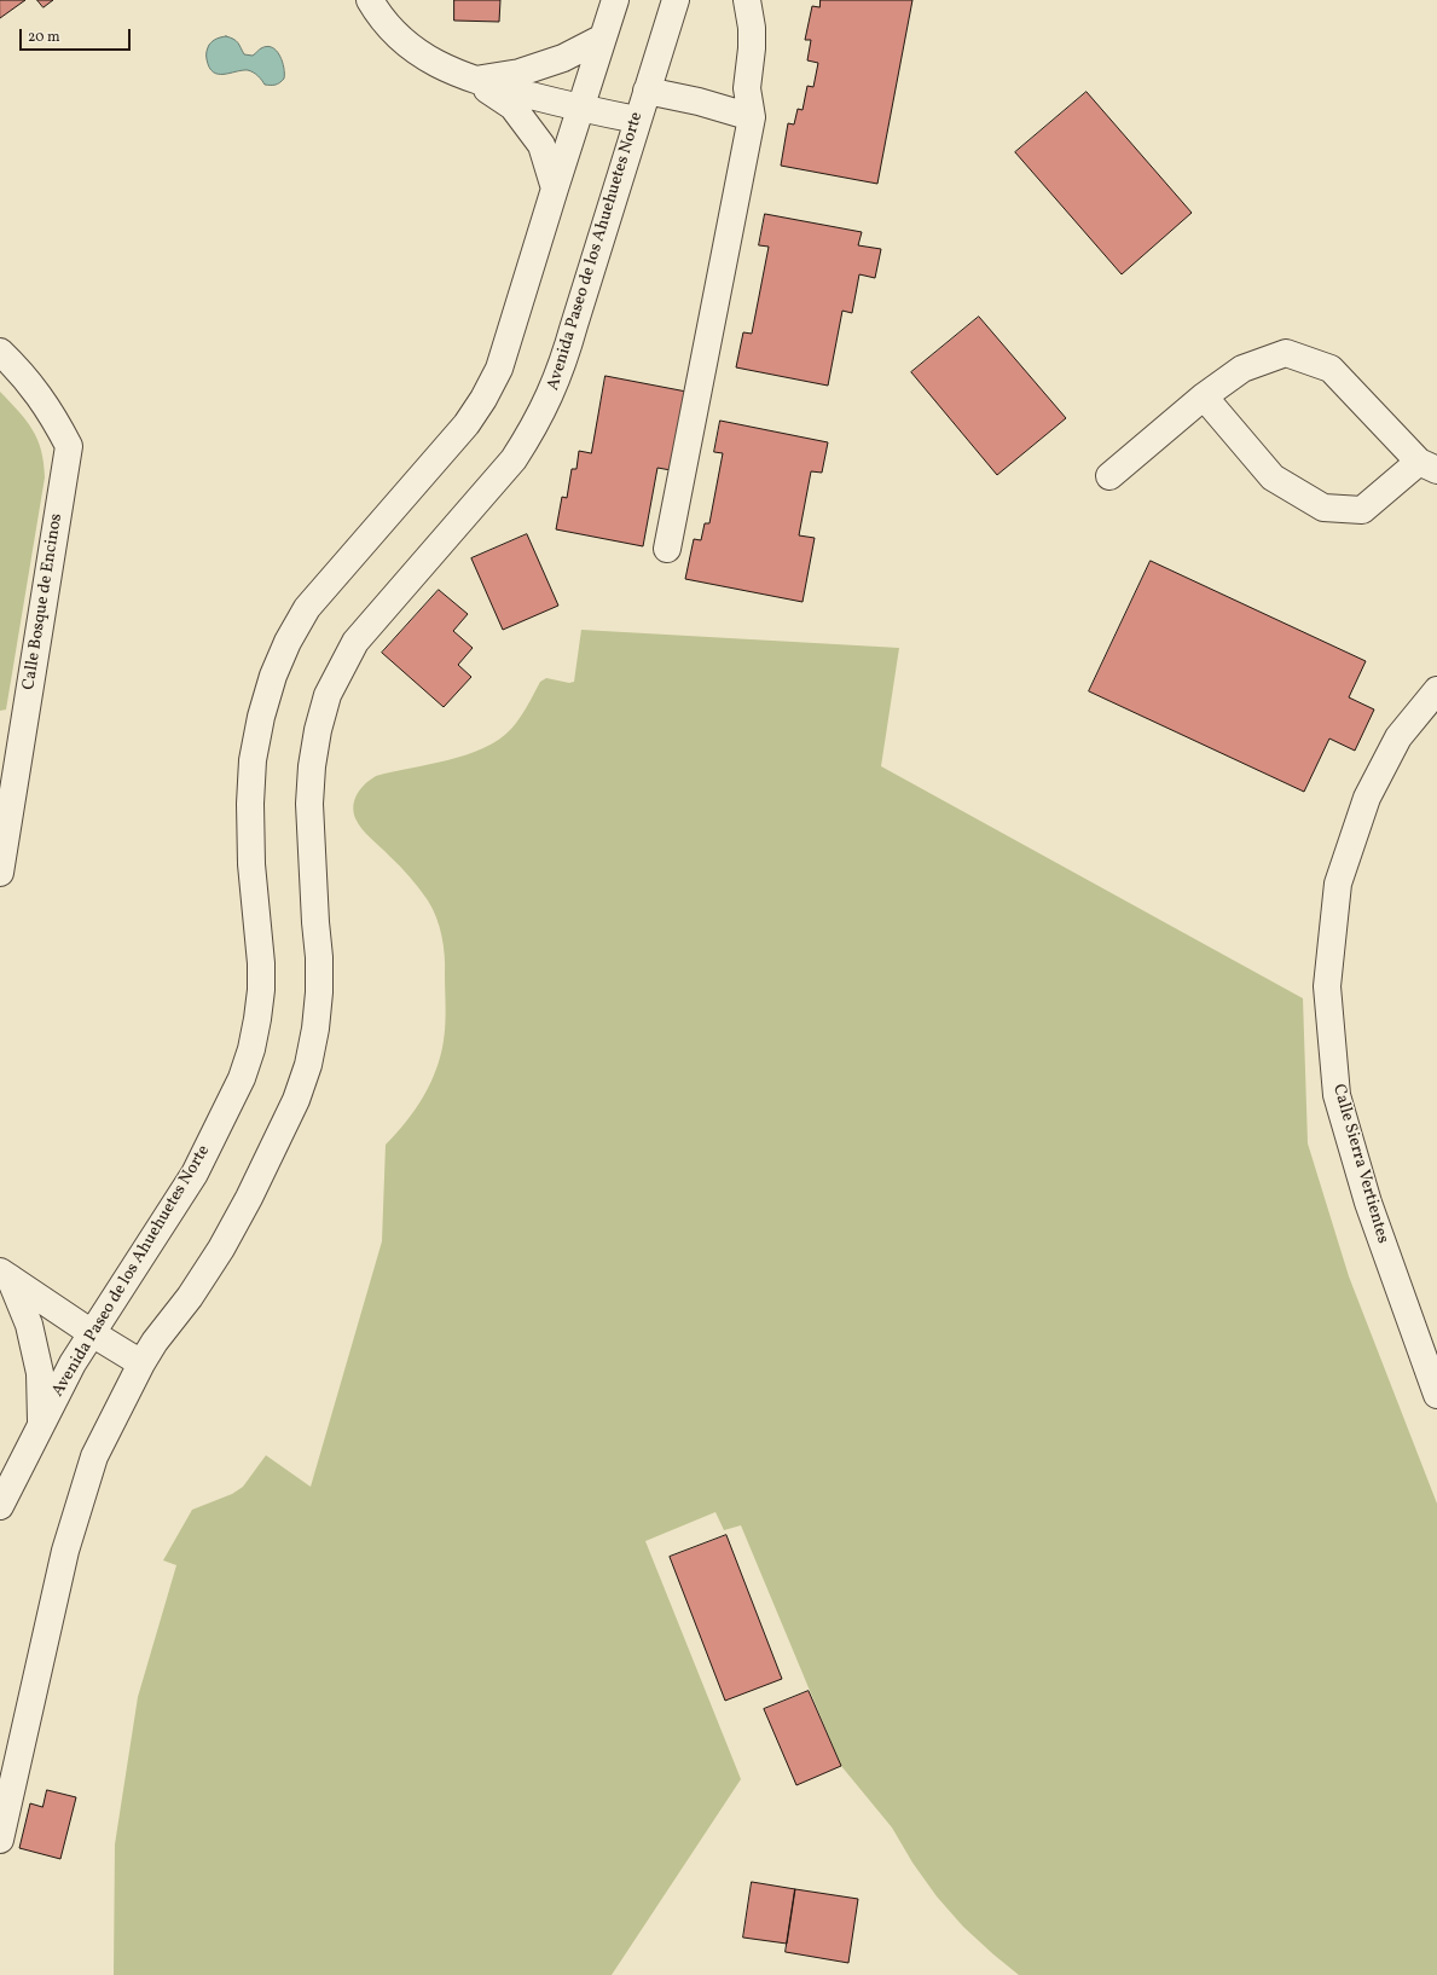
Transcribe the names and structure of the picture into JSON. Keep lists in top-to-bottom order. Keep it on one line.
{"streets":{"street":["Avenida Paseo de los Ahuehuetes Norte","Calle Bosque de Encinos","Calle Sierra Vertientes"]},"scale_bar":"20 m"}
